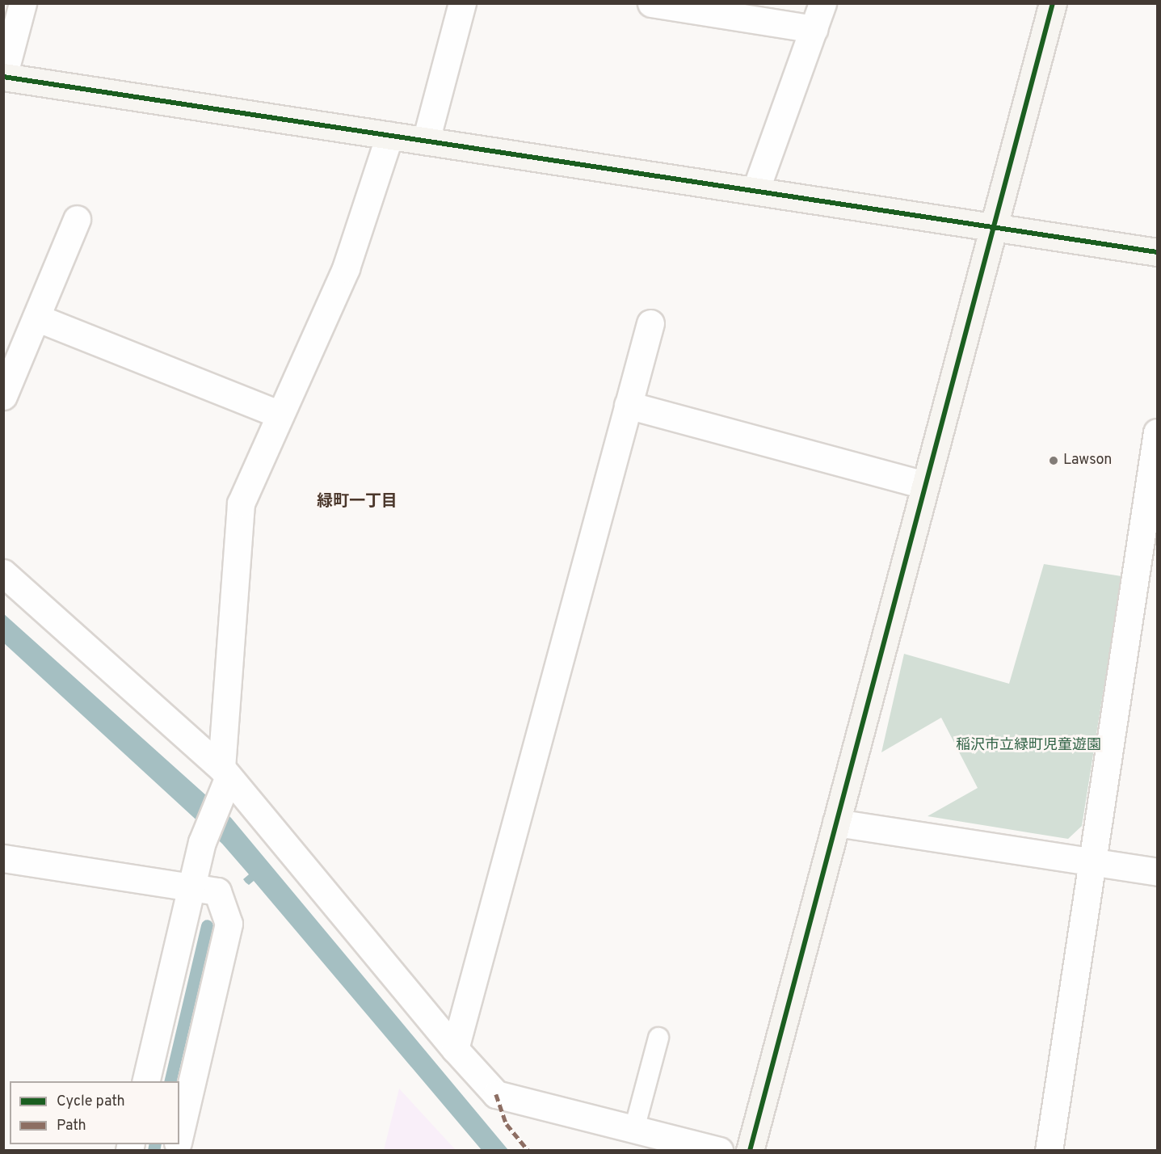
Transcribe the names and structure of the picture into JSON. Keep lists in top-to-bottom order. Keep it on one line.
{"districts":["緑町一丁目"],"parks":["稲沢市立緑町児童遊園"],"places":["Lawson"],"legend":["Cycle path","Path"]}
